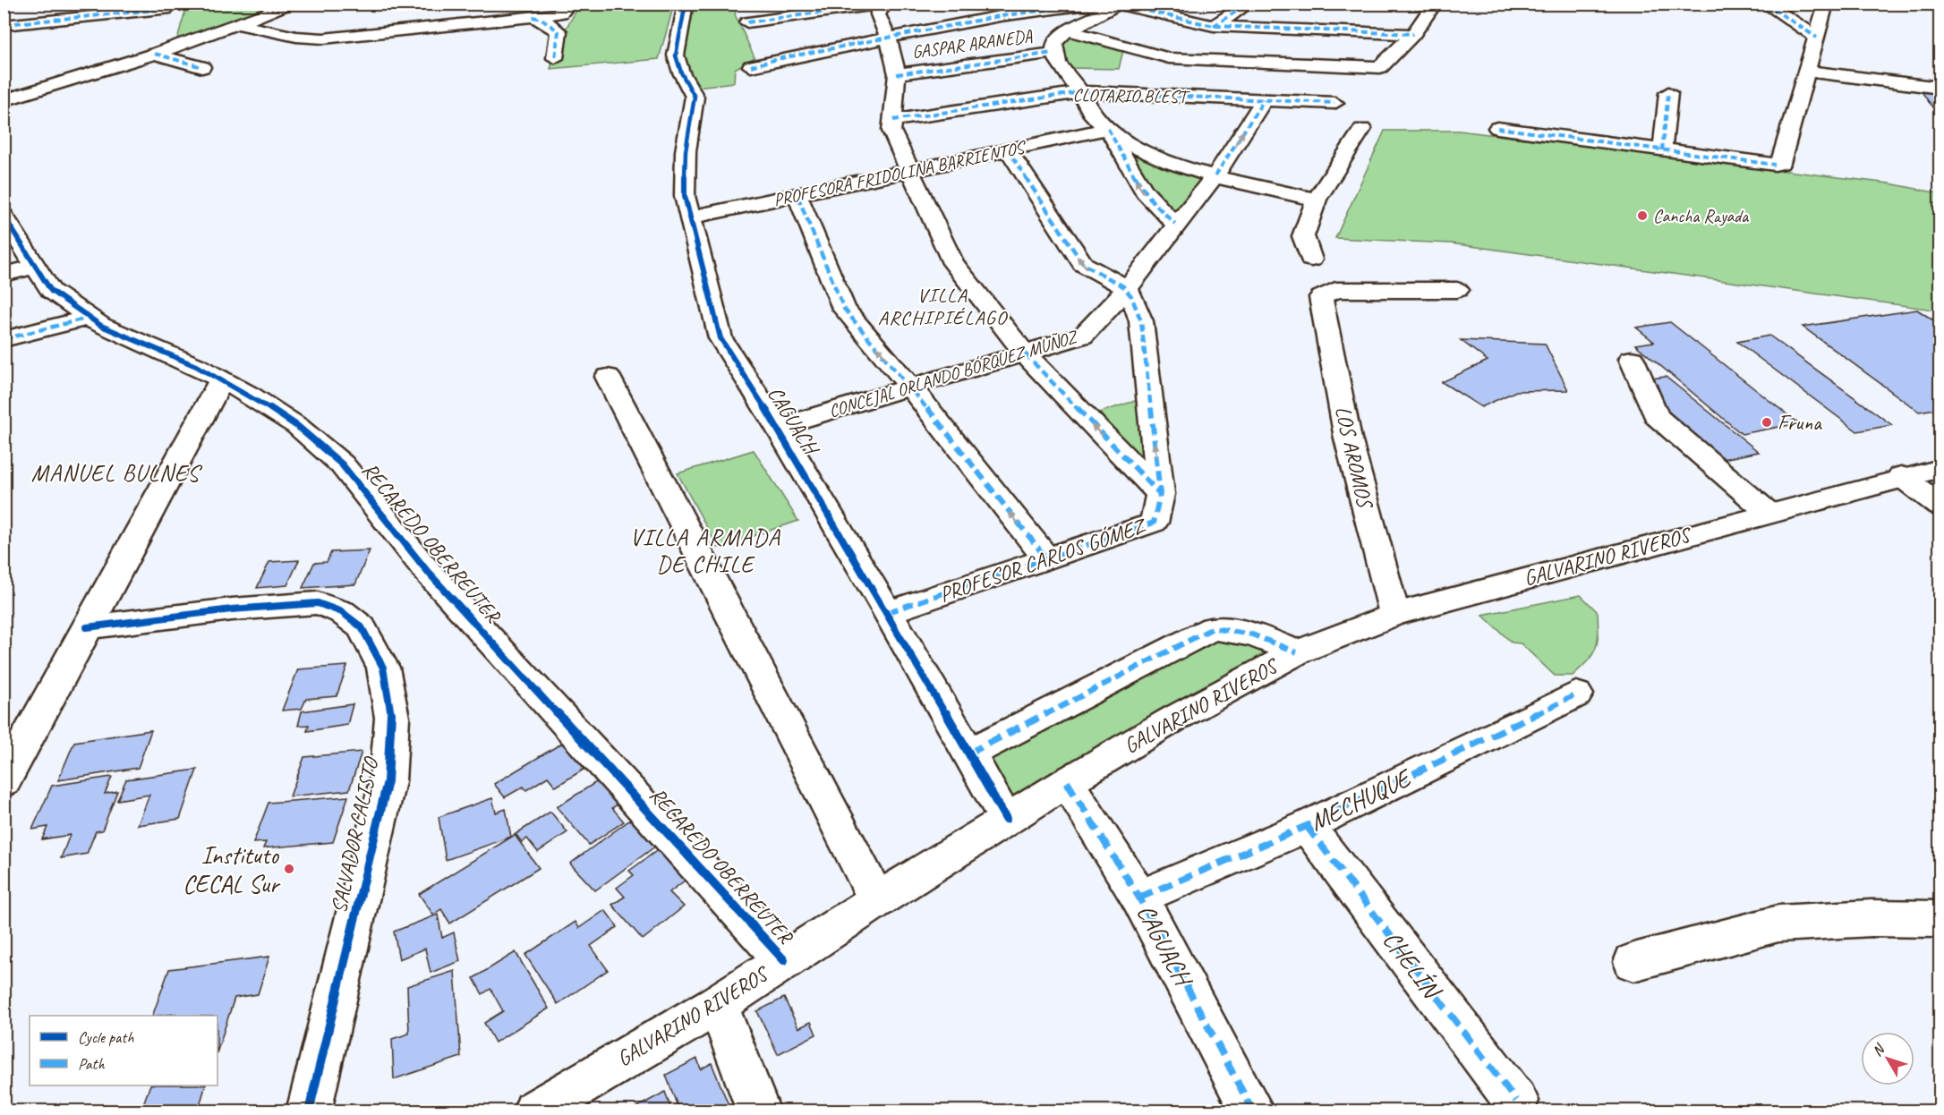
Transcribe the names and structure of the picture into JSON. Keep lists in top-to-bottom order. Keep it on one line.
{"streets":{"street":["GASPAR ARANEDA","CLOTARIO BLEST","PROFESORA FRIDOLINA BARRIENTOS","CONCEJAL ORLANDO BÓRQUEZ MUÑOZ","CAGUACH","LOS AROMOS","RECAREDO OBERREUTER","GALVARINO RIVEROS","PROFESOR CARLOS GÓMEZ","MECHUQUE","SALVADOR CALISTO","CHELÍN"]},"crossings":[["CLOTARIO BLEST","CONCEJAL ORLANDO BÓRQUEZ MUÑOZ"],["PROFESORA FRIDOLINA BARRIENTOS","CAGUACH"],["CONCEJAL ORLANDO BÓRQUEZ MUÑOZ","CAGUACH"],["CONCEJAL ORLANDO BÓRQUEZ MUÑOZ","PROFESOR CARLOS GÓMEZ"],["CAGUACH","GALVARINO RIVEROS"],["CAGUACH","PROFESOR CARLOS GÓMEZ"],["CAGUACH","MECHUQUE"],["LOS AROMOS","GALVARINO RIVEROS"],["RECAREDO OBERREUTER","GALVARINO RIVEROS"],["MECHUQUE","CHELÍN"]],"districts":["VILLA ARCHIPIÉLAGO","MANUEL BULNES","VILLA ARMADA DE CHILE"],"places":["Cancha Rayada","Fruna","Instituto CECAL Sur"],"legend":["Cycle path","Path"],"north":"top left"}
